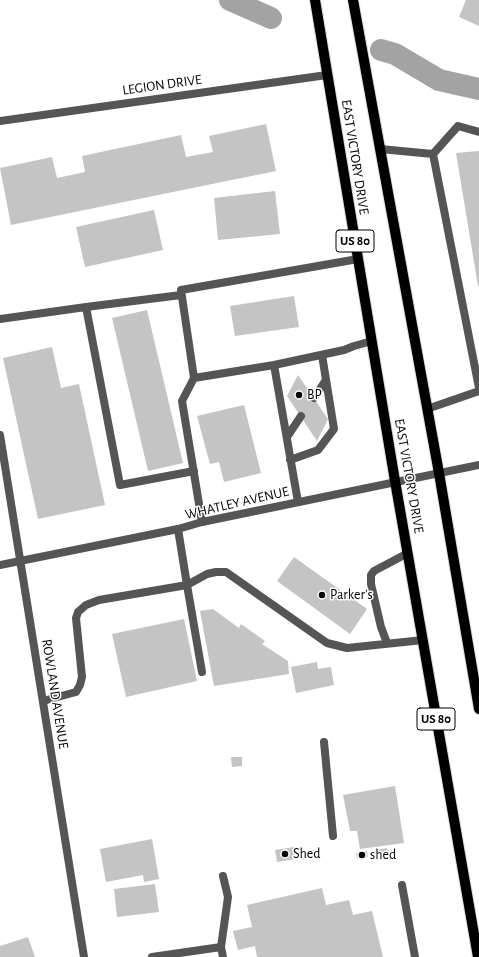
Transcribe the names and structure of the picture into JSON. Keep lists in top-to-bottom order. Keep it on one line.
{"streets":{"main road":["EAST VICTORY DRIVE","US 80"],"street":["LEGION DRIVE","WHATLEY AVENUE","ROWLAND AVENUE"]},"crossings":[["LEGION DRIVE","EAST VICTORY DRIVE"],["EAST VICTORY DRIVE","WHATLEY AVENUE"],["WHATLEY AVENUE","ROWLAND AVENUE"]],"places":["BP","Parker's","Shed","shed"]}
